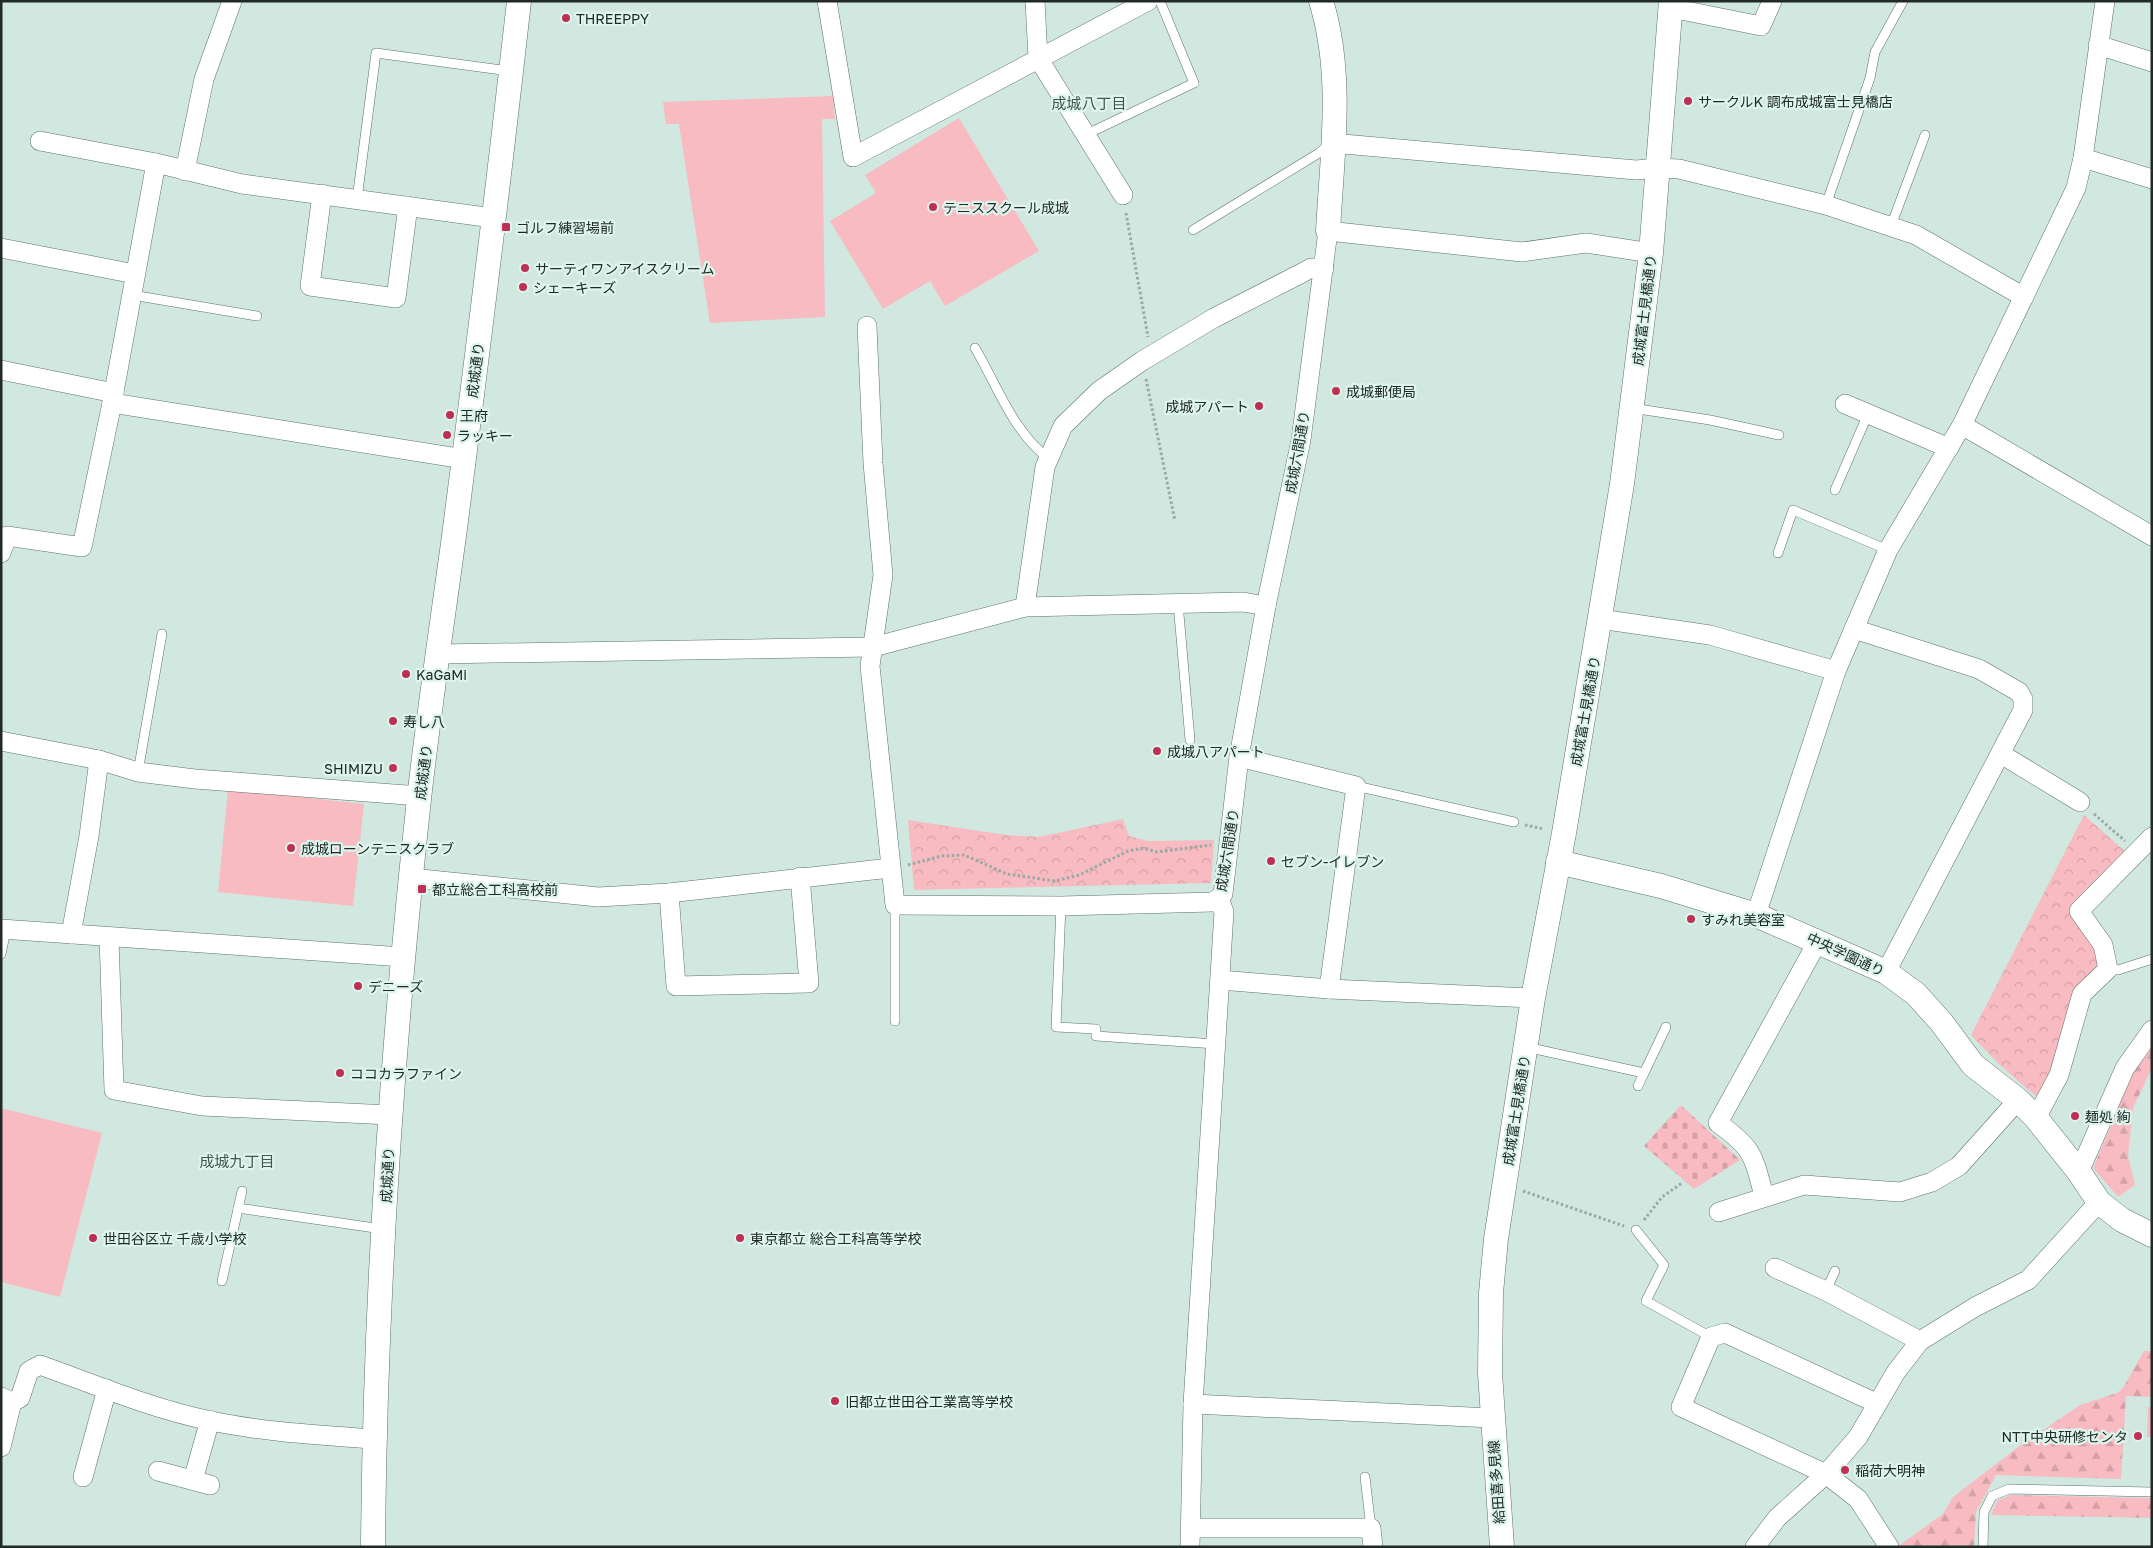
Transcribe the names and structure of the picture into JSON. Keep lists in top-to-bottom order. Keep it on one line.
{"streets":{"street":["成城富士見橋通り","成城通り","成城六間通り","中央学園通り","給田喜多見線"]},"crossings":[["成城富士見橋通り","中央学園通り"],["成城富士見橋通り","給田喜多見線"]],"districts":["成城八丁目","成城九丁目"],"places":{"other":["THREEPPY","サークルK 調布成城富士見橋店","テニススクール成城","サーティワンアイスクリーム","シェーキーズ","成城郵便局","成城アパート","王府","ラッキー","KaGaMi","寿し八","成城八アパート","SHIMIZU","成城ローンテニスクラブ","セブン-イレブン","すみれ美容室","デニーズ","ココカラファイン","麺処 絢","世田谷区立 千歳小学校","東京都立 総合工科高等学校","旧都立世田谷工業高等学校","NTT中央研修センタ","稲荷大明神"],"transit":["ゴルフ練習場前","都立総合工科高校前"]}}
